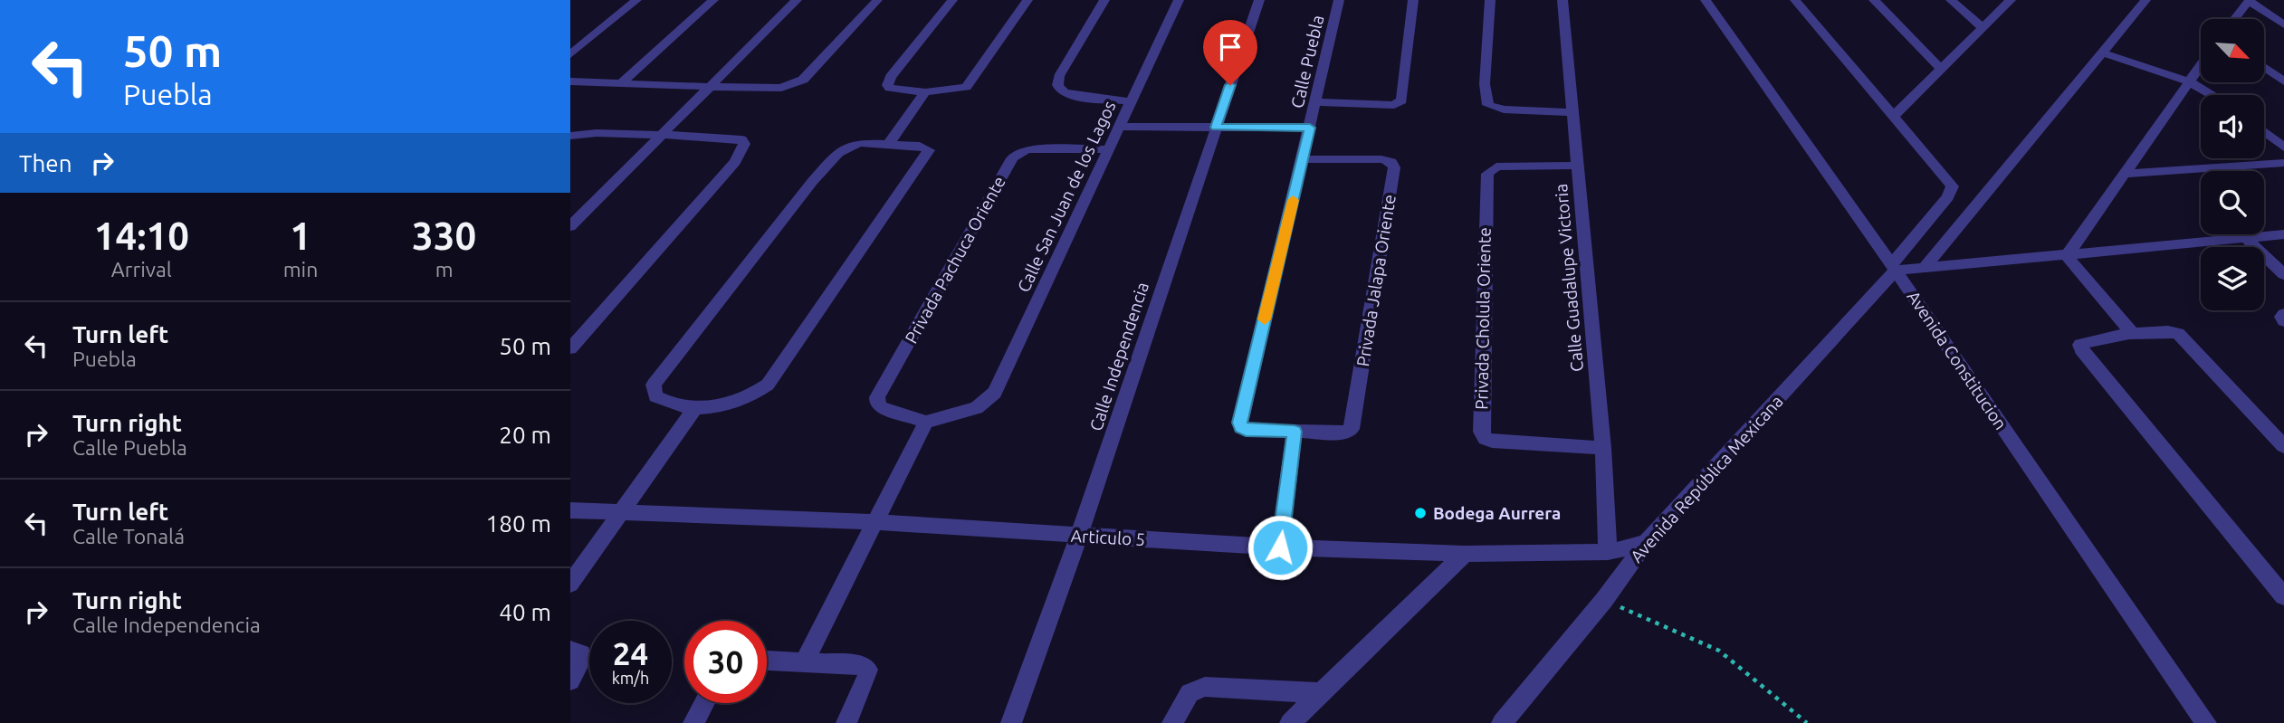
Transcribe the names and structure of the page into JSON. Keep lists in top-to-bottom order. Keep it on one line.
{"streets":{"street":["Calle Puebla","Calle San Juan de los Lagos","Privada Pachuca Oriente","Calle Guadalupe Victoria","Privada Jalapa Oriente","Privada Cholula Oriente","Calle Independencia","Avenida Constitucion","Avenida República Mexicana","Articulo 5"]},"crossings":[["Calle Puebla","Privada Jalapa Oriente"],["Calle San Juan de los Lagos","Privada Pachuca Oriente"],["Calle Guadalupe Victoria","Privada Cholula Oriente"],["Calle Guadalupe Victoria","Articulo 5"],["Calle Independencia","Articulo 5"],["Avenida Constitucion","Avenida República Mexicana"],["Avenida República Mexicana","Articulo 5"]],"places":["Bodega Aurrera"],"north":"bottom right","page":{"turn":["50 m","Puebla"],"then":"Then","eta":["14:10","Arrival","1","min","330","m"],"list":[{"name":"Turn left","note":"Puebla","value":"50 m"},{"name":"Turn right","note":"Calle Puebla","value":"20 m"},{"name":"Turn left","note":"Calle Tonalá","value":"180 m"},{"name":"Turn right","note":"Calle Independencia","value":"40 m"}],"speed":"24 km/h","limit":"30"}}
